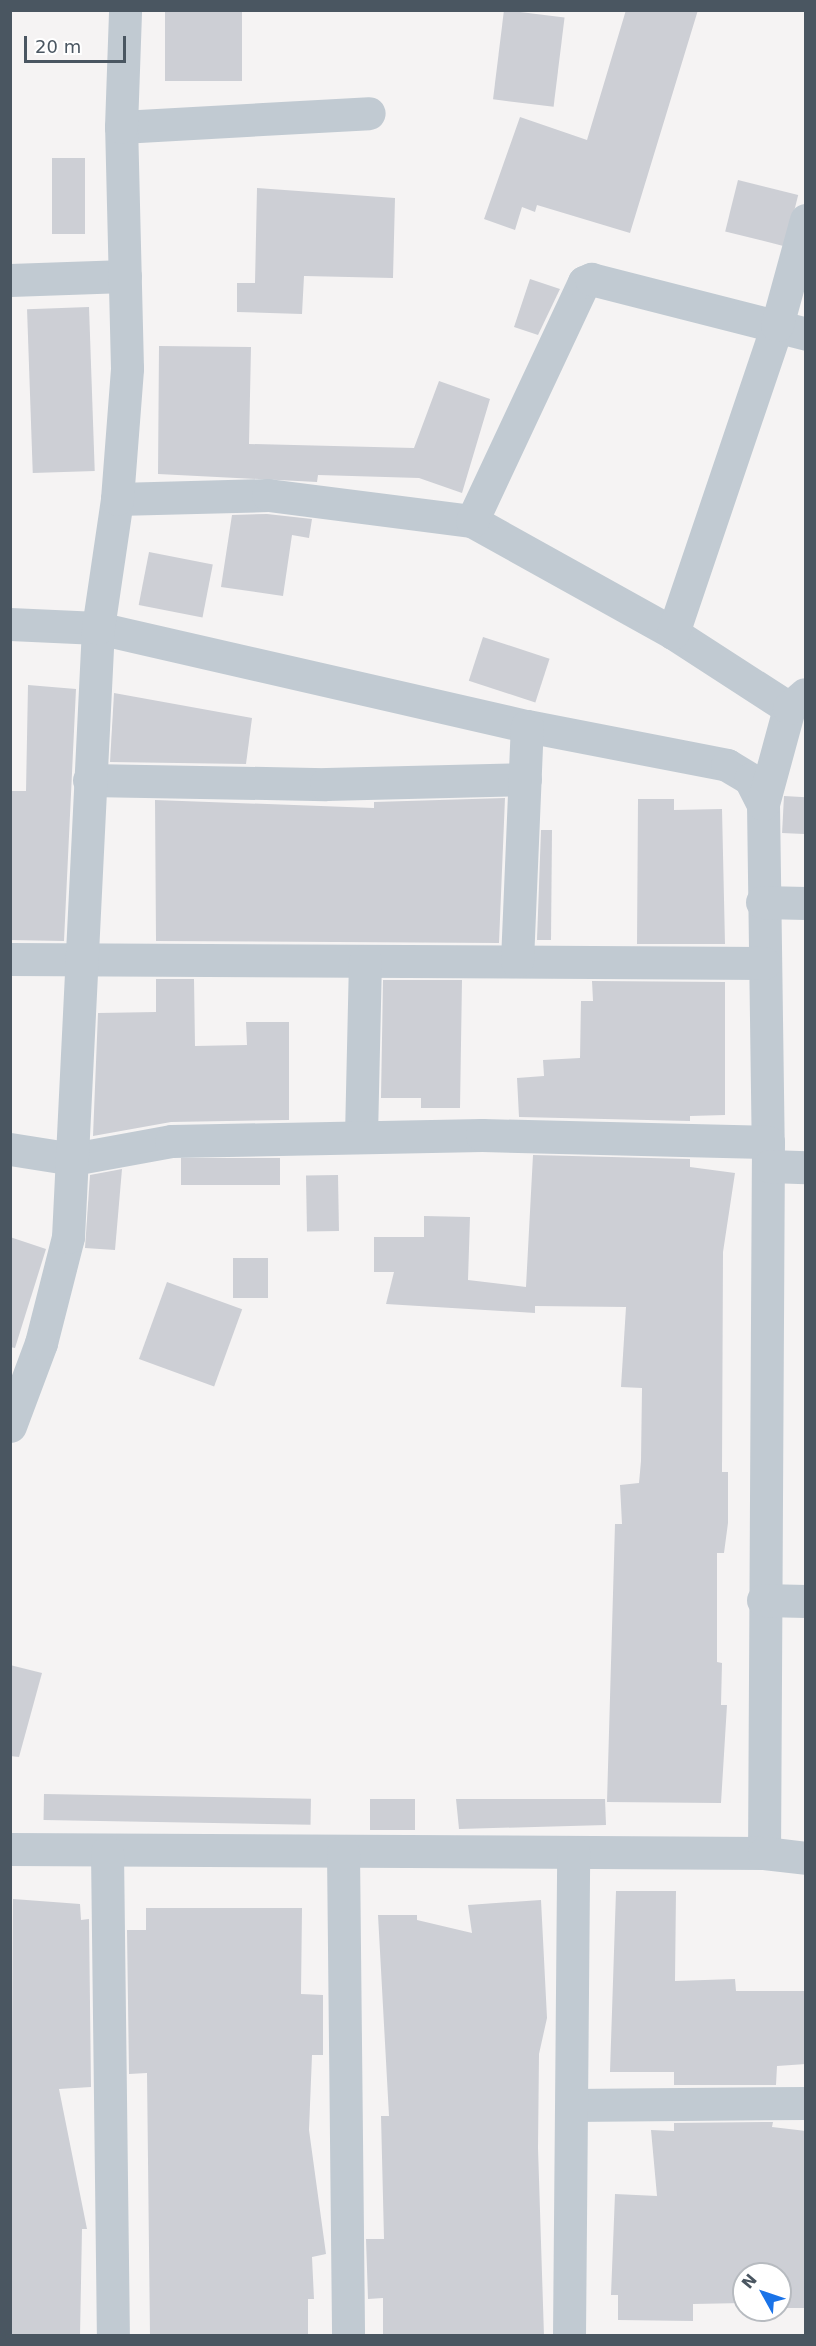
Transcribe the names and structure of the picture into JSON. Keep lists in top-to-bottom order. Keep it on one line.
{"scale_bar":"20 m","north":"top left"}
